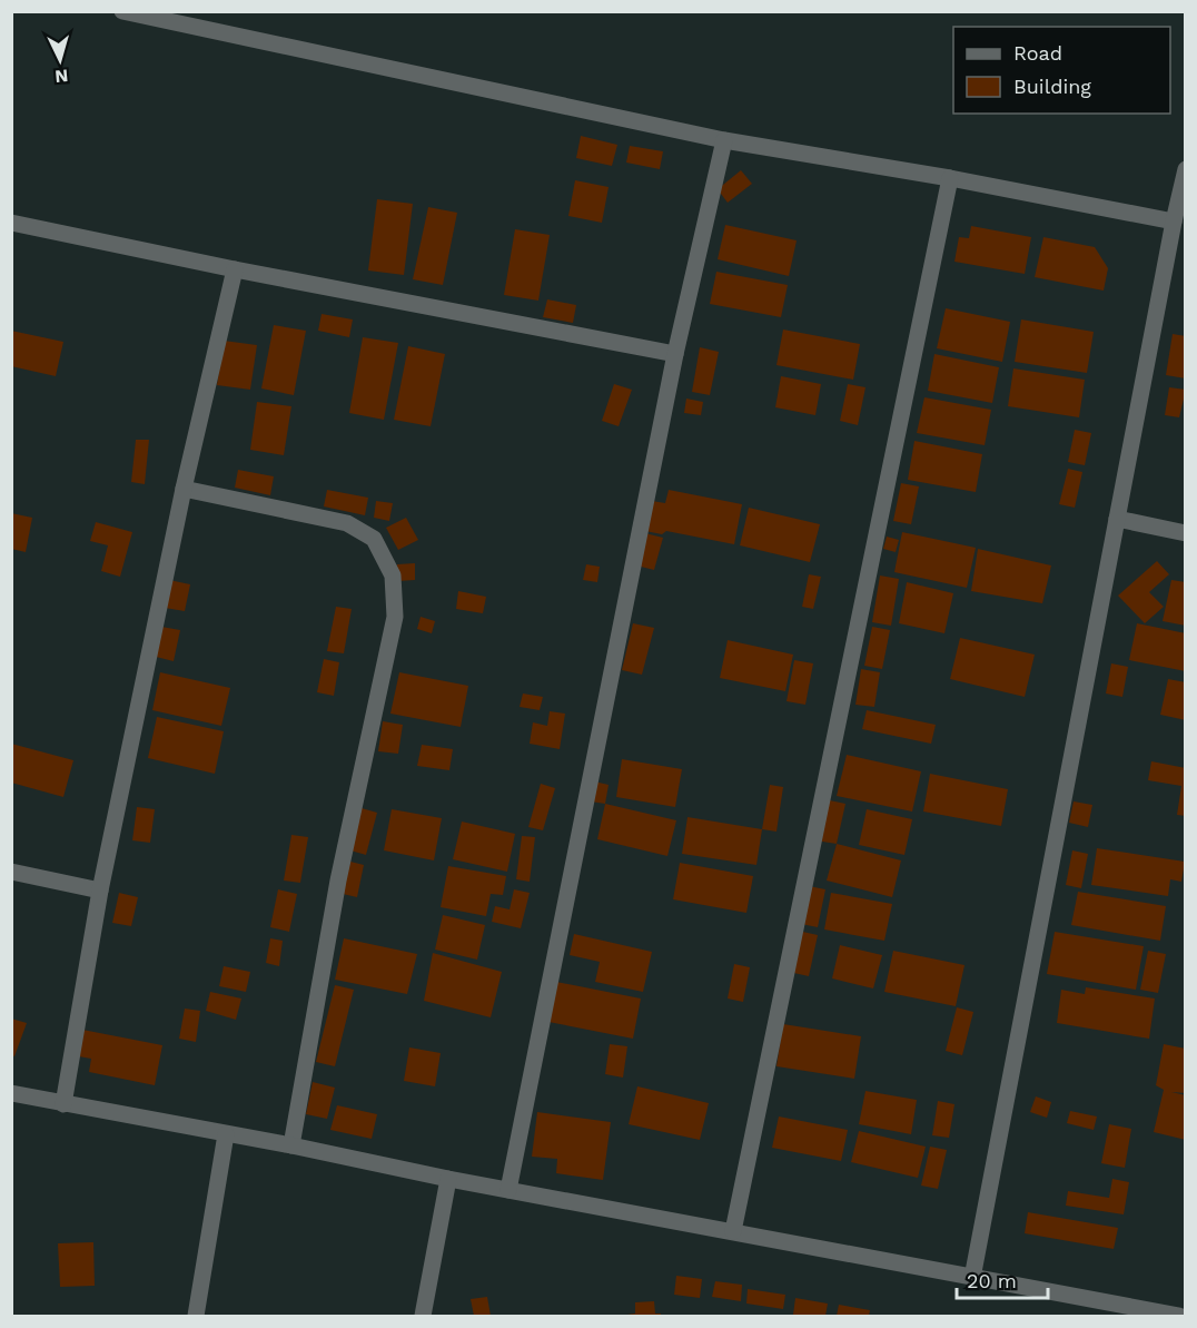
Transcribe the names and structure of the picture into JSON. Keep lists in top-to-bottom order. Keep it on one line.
{"legend":["Road","Building"],"scale_bar":"20 m","north":"bottom"}
